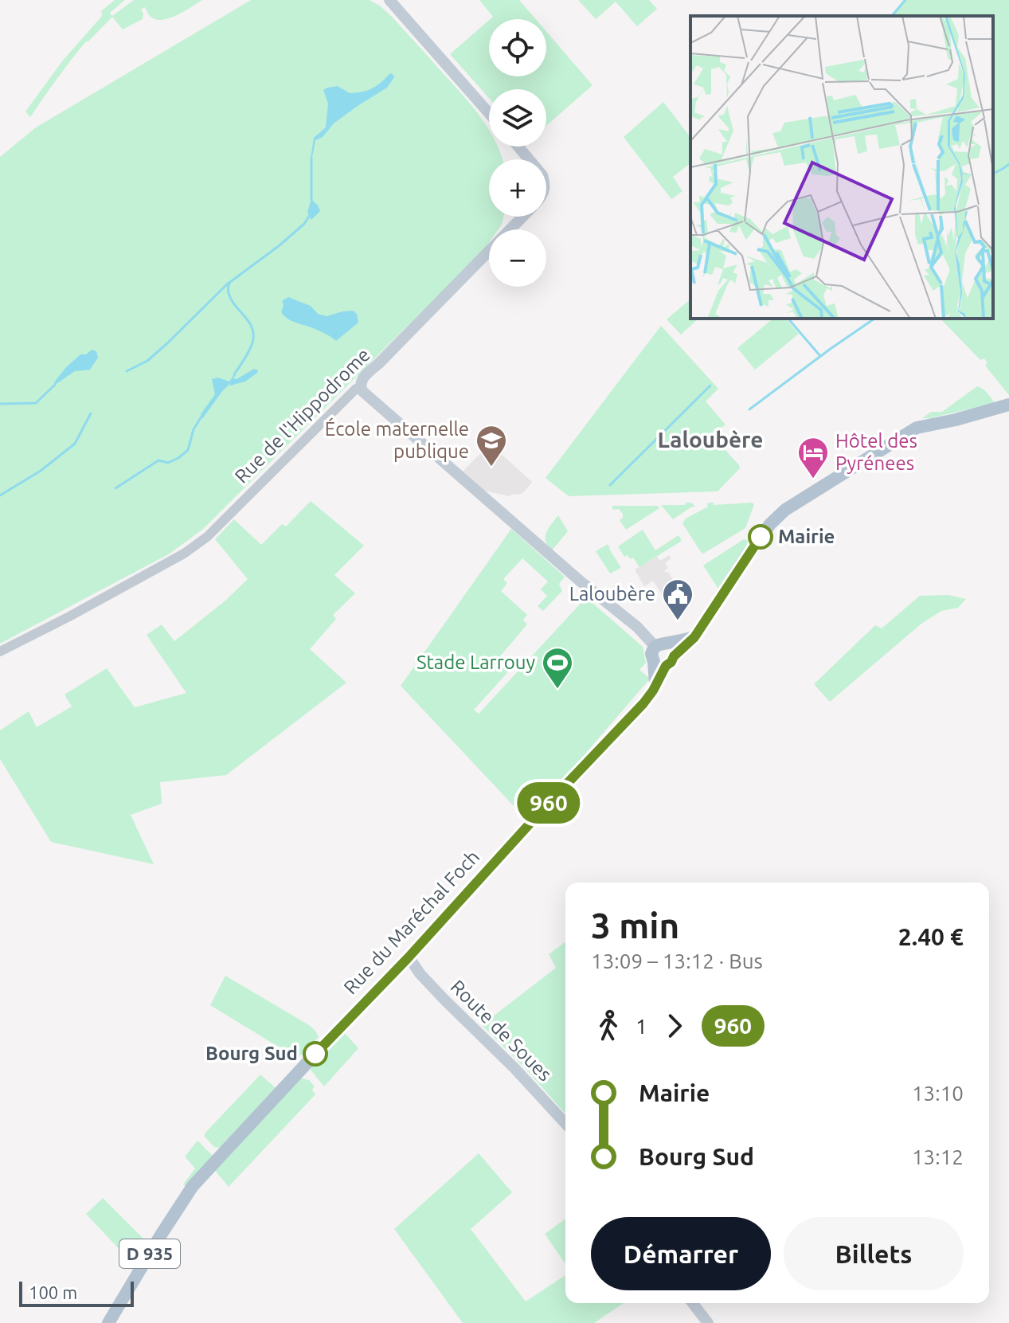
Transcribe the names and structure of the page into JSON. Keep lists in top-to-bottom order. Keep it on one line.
{"streets":{"main road":["Rue de l'Hippodrome","Rue du Maréchal Foch","Route de Soues","D 935"]},"crossings":[["Rue du Maréchal Foch","Route de Soues"]],"districts":["Laloubère"],"places":{"school or university":["École maternelle publique"],"hotel":["Hôtel des Pyrénees"],"other":["Mairie","Bourg Sud"],"public building":["Laloubère"],"sports":["Stade Larrouy"]},"lines":["bus line 960"],"scale_bar":"100 m","page":{"on_map":"960","map_buttons":["+","−"],"heading":["3 min","13:09 – 13:12 · Bus","2.40 €"],"legs":["1","960"],"list":[{"name":"Mairie","value":"13:10"},{"name":"Bourg Sud","value":"13:12"}],"buttons":["Démarrer","Billets"],"scale":"100 m"}}
